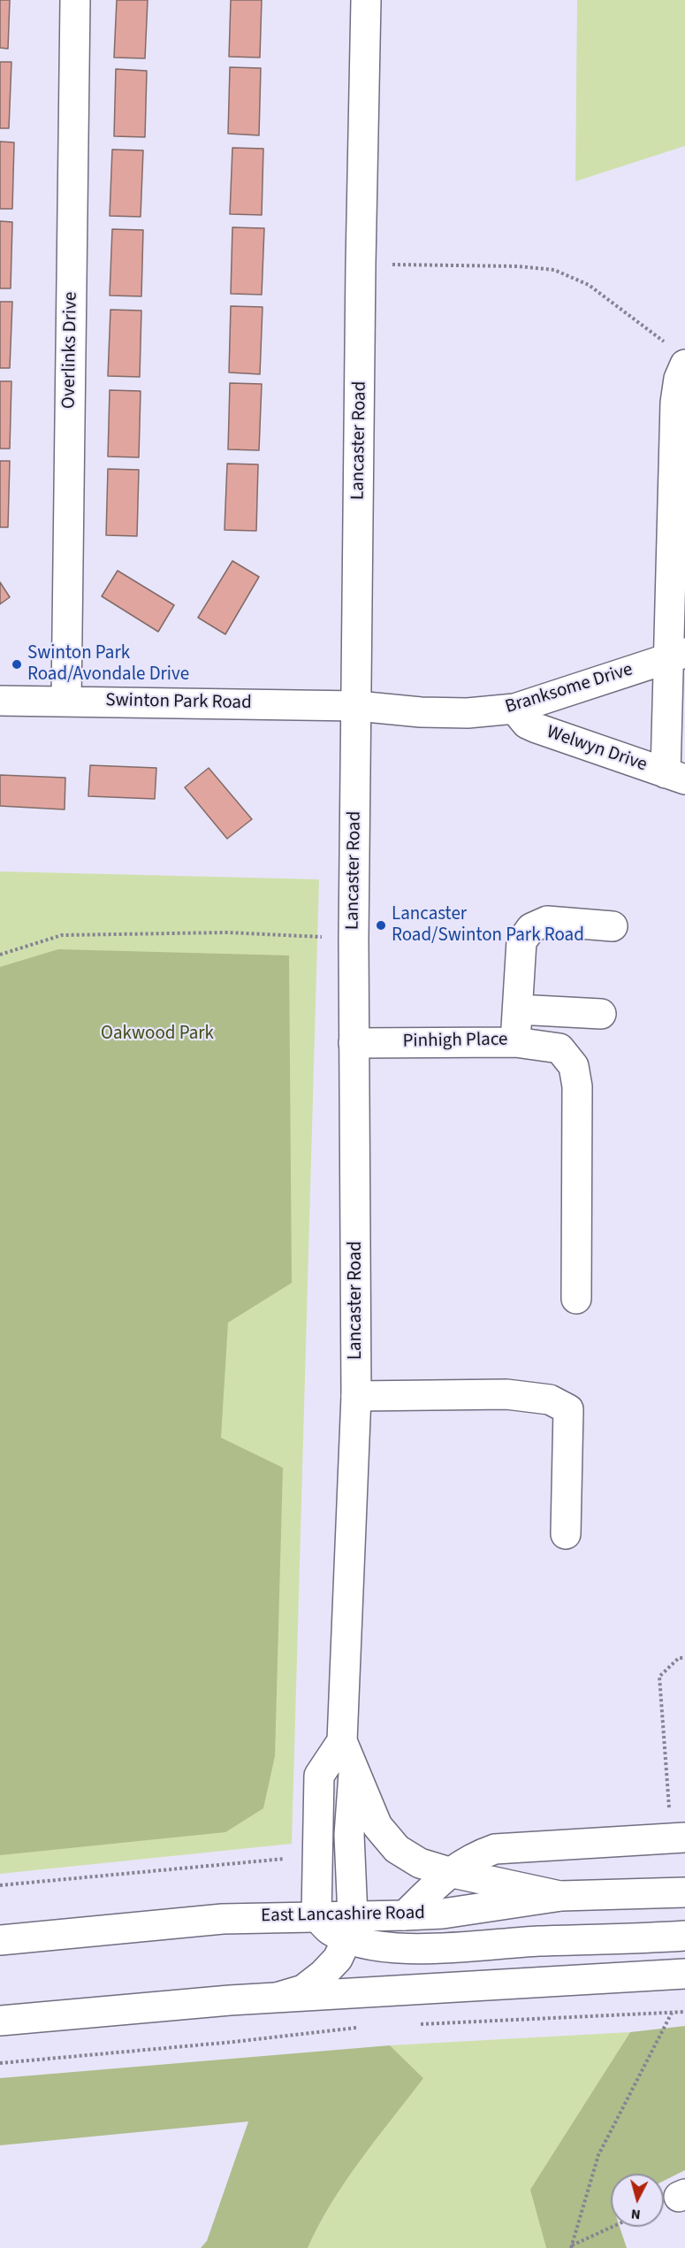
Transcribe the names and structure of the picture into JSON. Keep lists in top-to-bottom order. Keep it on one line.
{"streets":{"main road":["Overlinks Drive","Lancaster Road","Branksome Drive","Swinton Park Road","Welwyn Drive","Pinhigh Place","East Lancashire Road"]},"crossings":[["Overlinks Drive","Swinton Park Road"],["Lancaster Road","Branksome Drive"],["Lancaster Road","Swinton Park Road"],["Lancaster Road","Pinhigh Place"],["Lancaster Road","East Lancashire Road"],["Branksome Drive","Swinton Park Road"],["Branksome Drive","Welwyn Drive"]],"parks":["Oakwood Park"],"places":["Swinton Park Road/Avondale Drive","Lancaster Road/Swinton Park Road"],"north":"bottom"}
